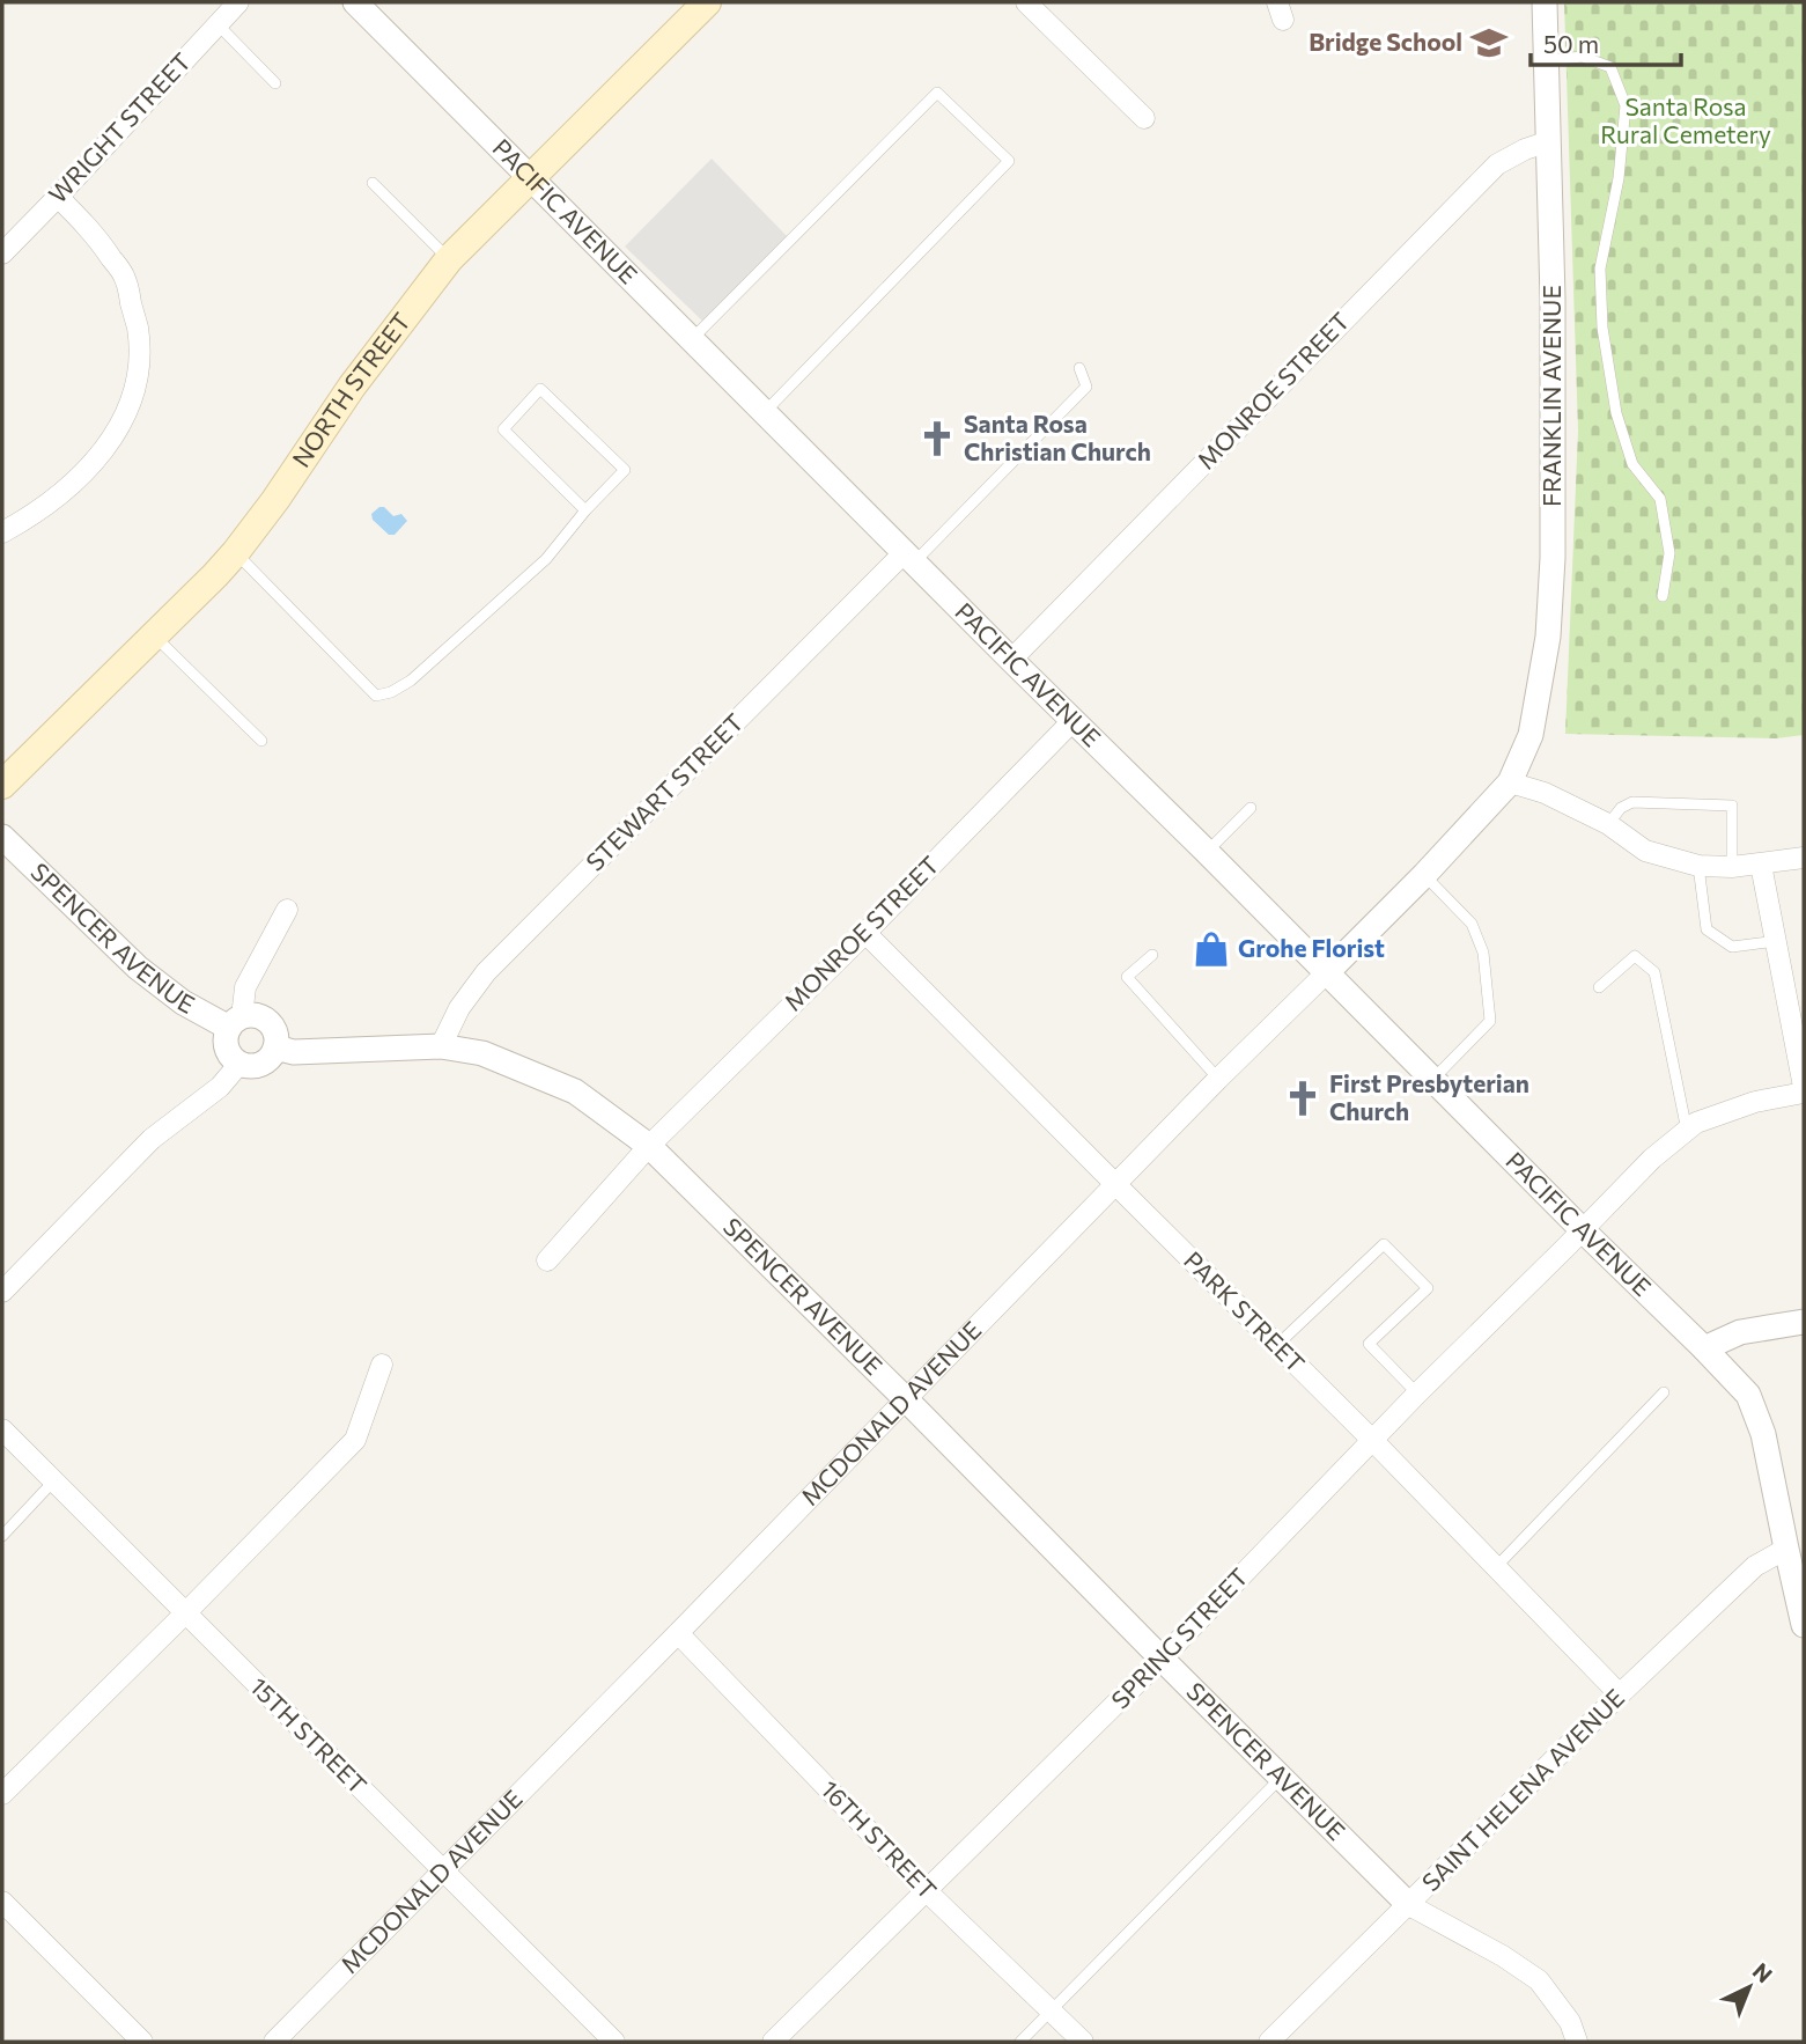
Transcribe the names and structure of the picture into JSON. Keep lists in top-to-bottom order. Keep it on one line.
{"streets":{"main road":["NORTH STREET"],"street":["WRIGHT STREET","PACIFIC AVENUE","MONROE STREET","FRANKLIN AVENUE","STEWART STREET","SPENCER AVENUE","PARK STREET","MCDONALD AVENUE","SPRING STREET","15TH STREET","SAINT HELENA AVENUE","16TH STREET"]},"crossings":[["PACIFIC AVENUE","NORTH STREET"],["PACIFIC AVENUE","MONROE STREET"],["PACIFIC AVENUE","STEWART STREET"],["PACIFIC AVENUE","MCDONALD AVENUE"],["PACIFIC AVENUE","SPRING STREET"],["PACIFIC AVENUE","SAINT HELENA AVENUE"],["MONROE STREET","FRANKLIN AVENUE"],["MONROE STREET","SPENCER AVENUE"],["MONROE STREET","PARK STREET"],["FRANKLIN AVENUE","MCDONALD AVENUE"],["STEWART STREET","SPENCER AVENUE"],["SPENCER AVENUE","MCDONALD AVENUE"],["SPENCER AVENUE","SPRING STREET"],["SPENCER AVENUE","SAINT HELENA AVENUE"],["PARK STREET","MCDONALD AVENUE"],["PARK STREET","SPRING STREET"],["PARK STREET","SAINT HELENA AVENUE"],["MCDONALD AVENUE","15TH STREET"],["MCDONALD AVENUE","16TH STREET"],["SPRING STREET","16TH STREET"]],"parks":["Santa Rosa Rural Cemetery"],"places":{"school or university":["Bridge School"],"church":["Santa Rosa Christian Church","First Presbyterian Church"],"shop":["Grohe Florist"]},"scale_bar":"50 m","north":"top right"}
